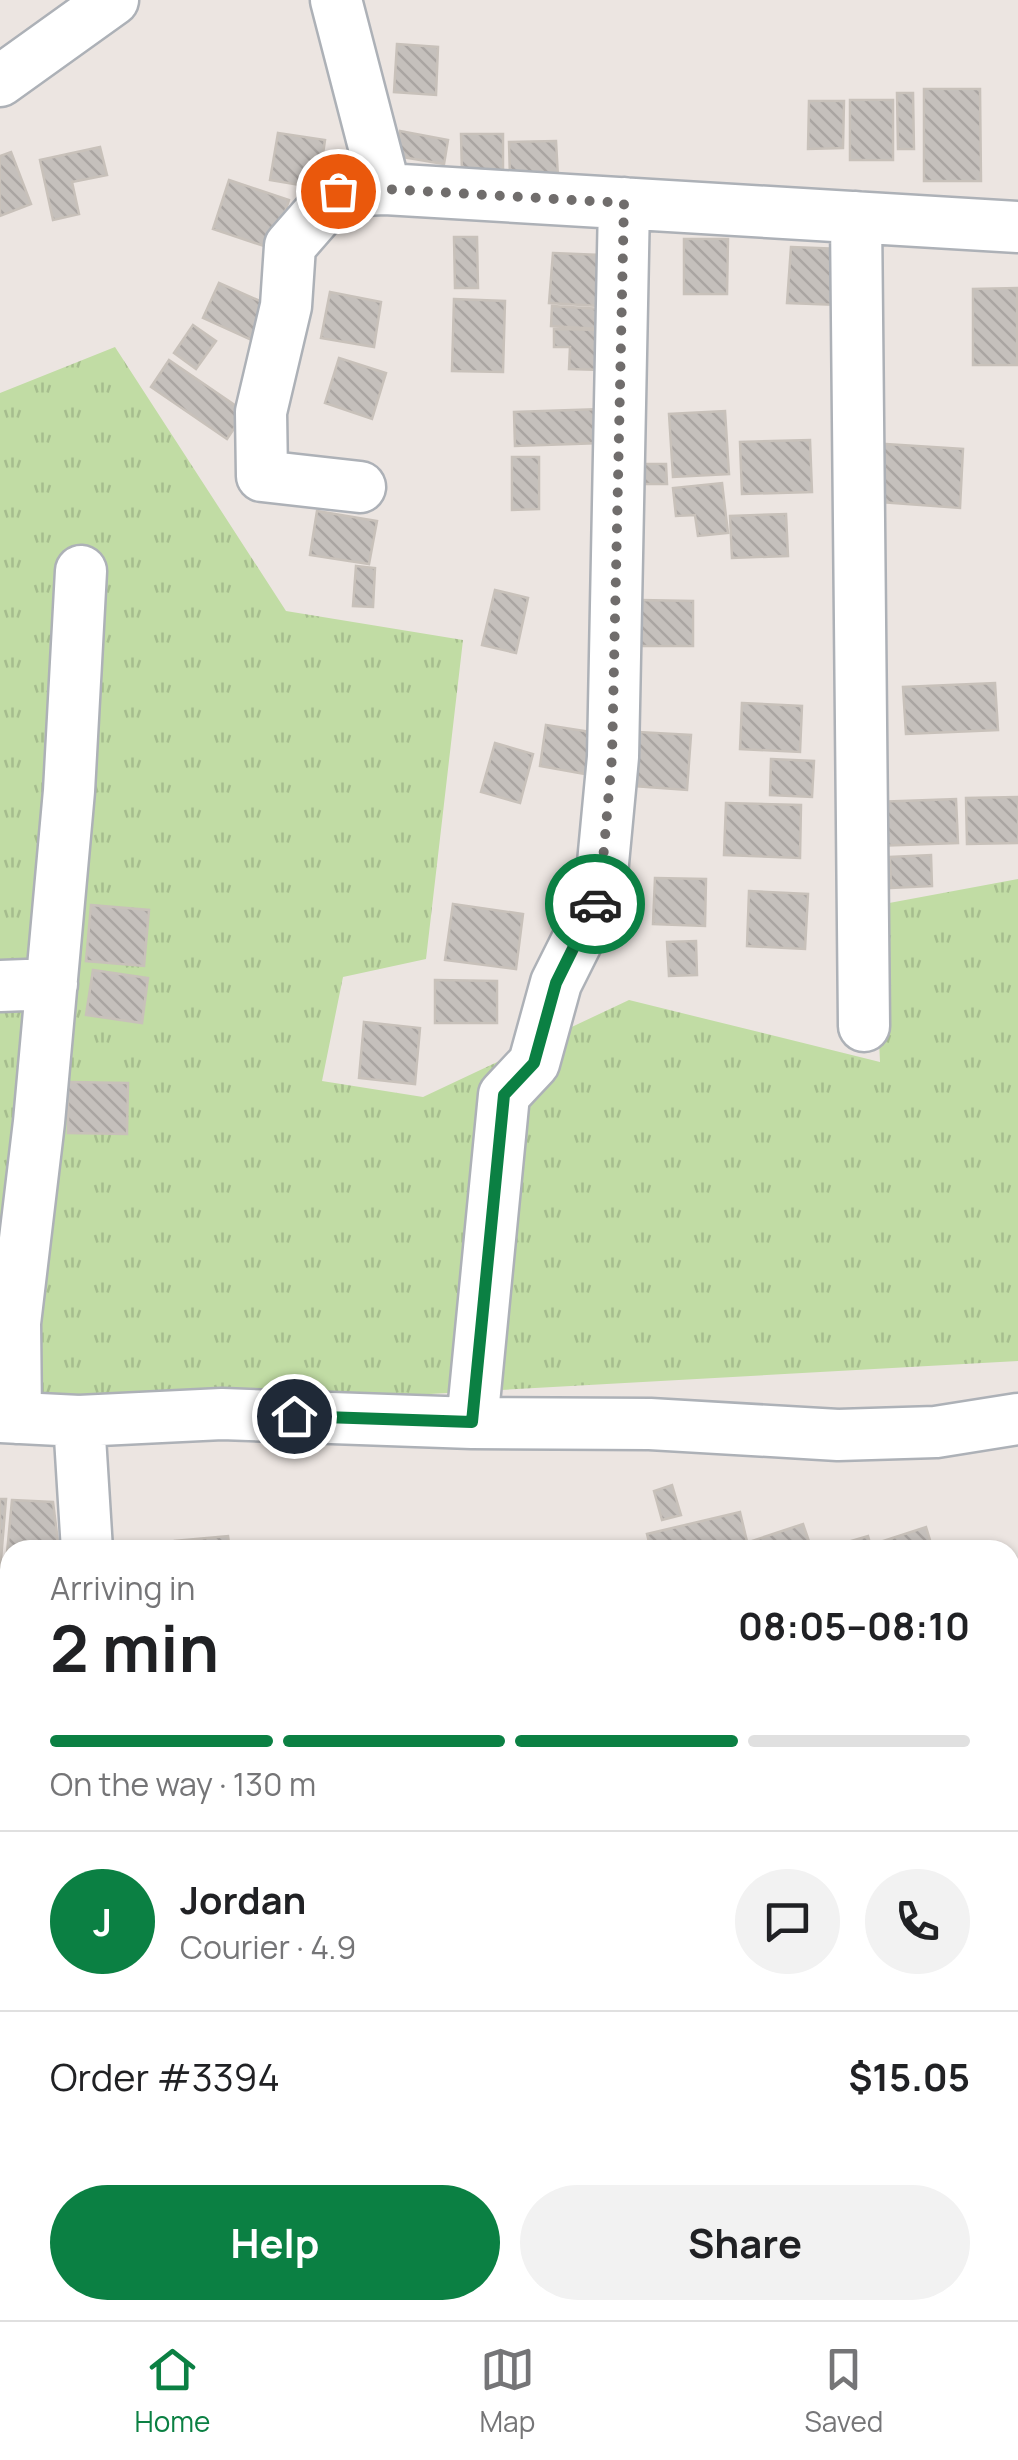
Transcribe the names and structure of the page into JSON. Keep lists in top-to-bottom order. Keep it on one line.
{"page":{"heading":["2 min","Arriving in","08:05–08:10"],"panel":["Jordan","Courier · 4.9","Order #3394","$15.05"],"bar":"On the way · 130 m","round":"J","buttons":["Help","Share"],"tabs":["Home","Map","Saved"]}}
